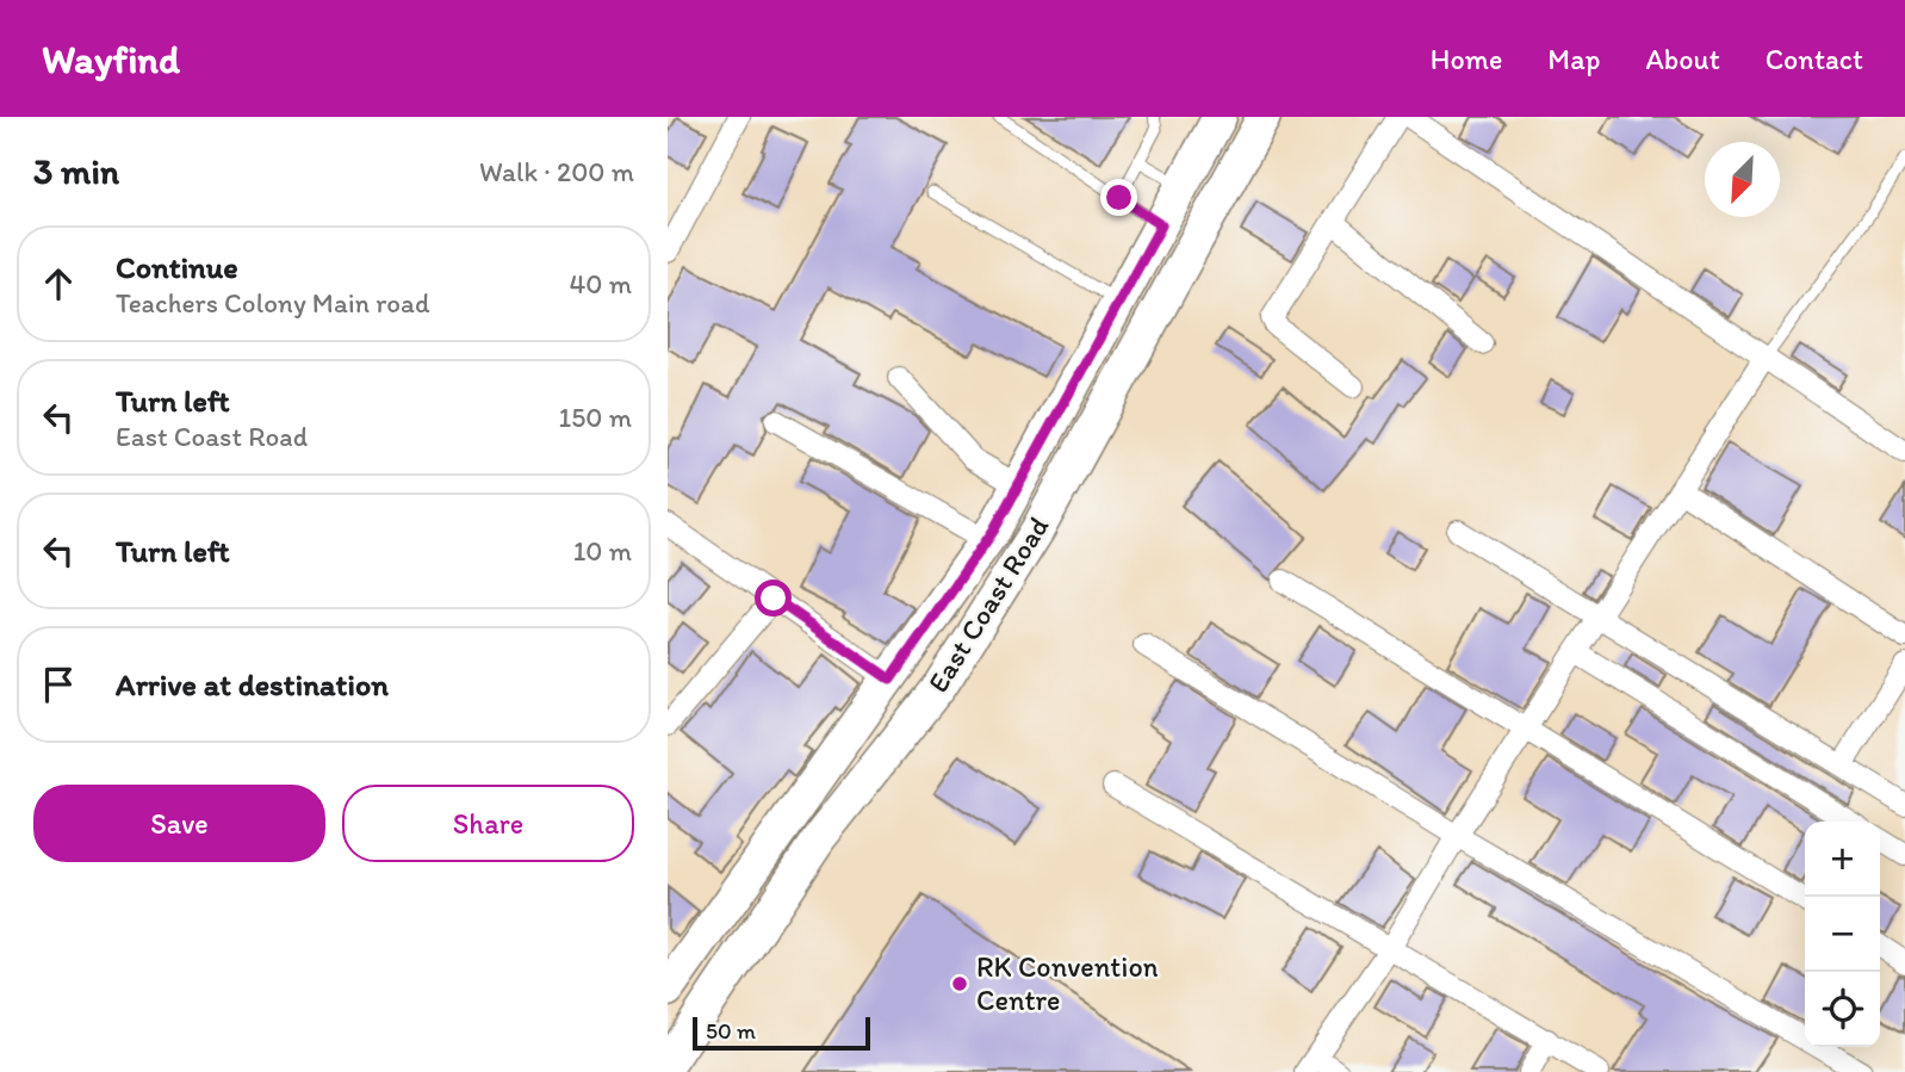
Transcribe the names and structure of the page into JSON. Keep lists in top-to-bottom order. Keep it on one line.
{"streets":{"main road":["East Coast Road"]},"places":["RK Convention Centre"],"scale_bar":"50 m","north":"bottom left","page":{"header":"Wayfind","nav":["Home","Map","About","Contact"],"heading":["3 min","Walk · 200 m"],"list":[["Continue","Teachers Colony Main road","40 m"],["Turn left","East Coast Road","150 m"],["Turn left","10 m"],"Arrive at destination"],"buttons":["Save","Share"],"map_buttons":["+","−"],"scale":"50 m"}}
